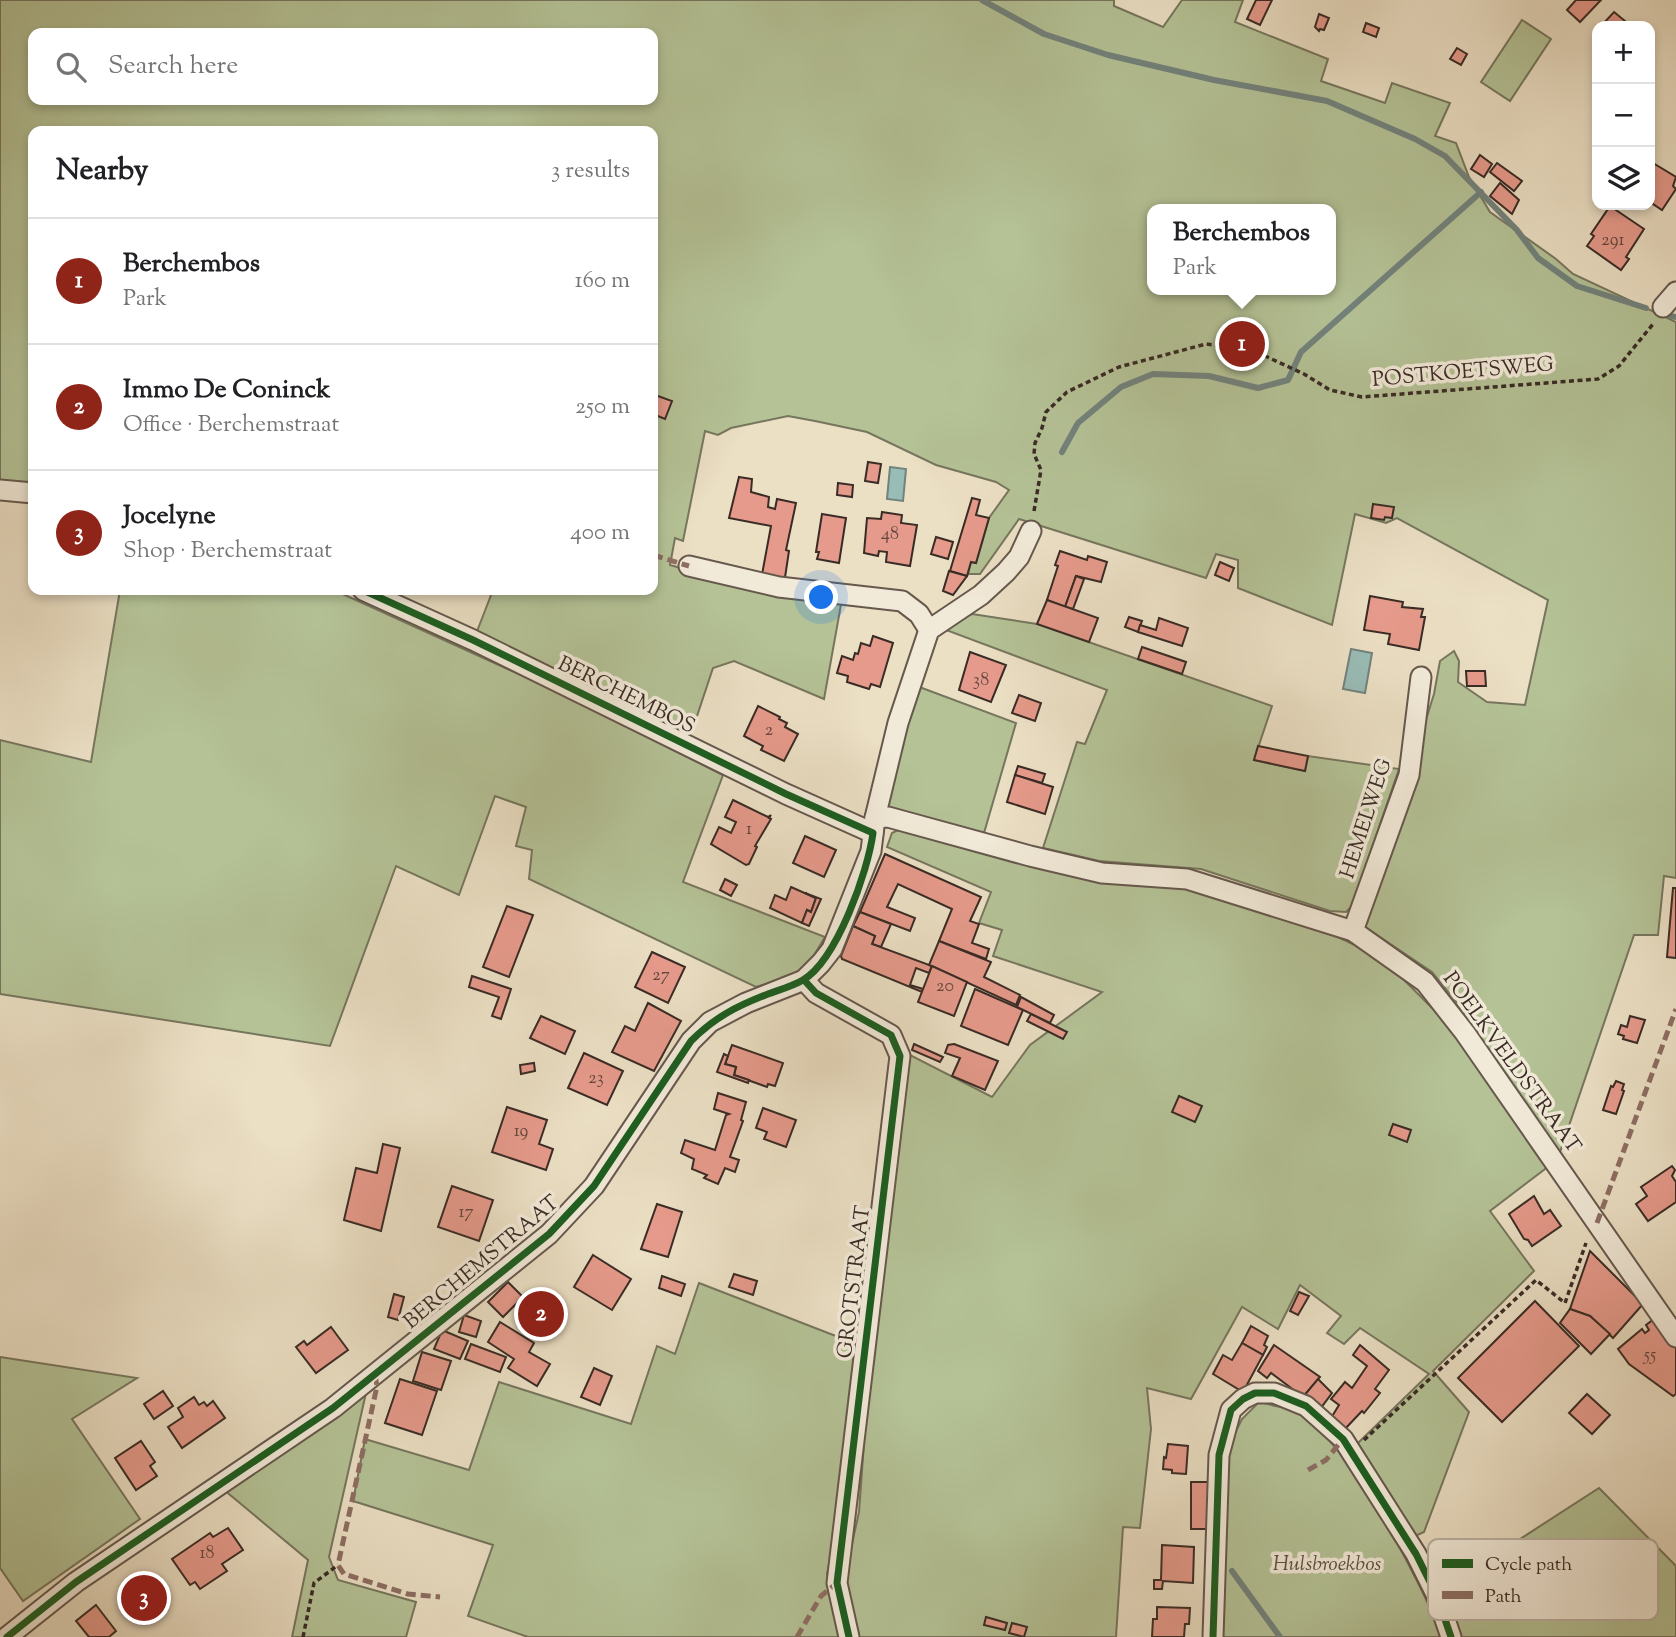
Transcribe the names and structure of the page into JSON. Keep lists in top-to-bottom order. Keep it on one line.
{"streets":{"street":["BERCHEMBOS","HEMELWEG","POELKVELDSTRAAT","BERCHEMSTRAAT","GROTSTRAAT"],"path":["POSTKOETSWEG"]},"crossings":[["BERCHEMBOS","POELKVELDSTRAAT"],["BERCHEMBOS","BERCHEMSTRAAT"],["HEMELWEG","POELKVELDSTRAAT"],["POELKVELDSTRAAT","BERCHEMSTRAAT"],["BERCHEMSTRAAT","GROTSTRAAT"]],"parks":["Hulsbroekbos"],"house_numbers":["291","48","38","2","1","27","20","23","19","17","55","18"],"legend":["Cycle path","Path"],"page":{"map_buttons":["+","−"],"search":"Search here","heading":["Nearby","3 results"],"popup":["Berchembos","Park"],"list":[{"mark":"1","name":"Berchembos","note":"Park","value":"160 m"},{"mark":"2","name":"Immo De Coninck","note":"Office · Berchemstraat","value":"250 m"},{"mark":"3","name":"Jocelyne","note":"Shop · Berchemstraat","value":"400 m"}],"pins":["1","2","3"]}}
